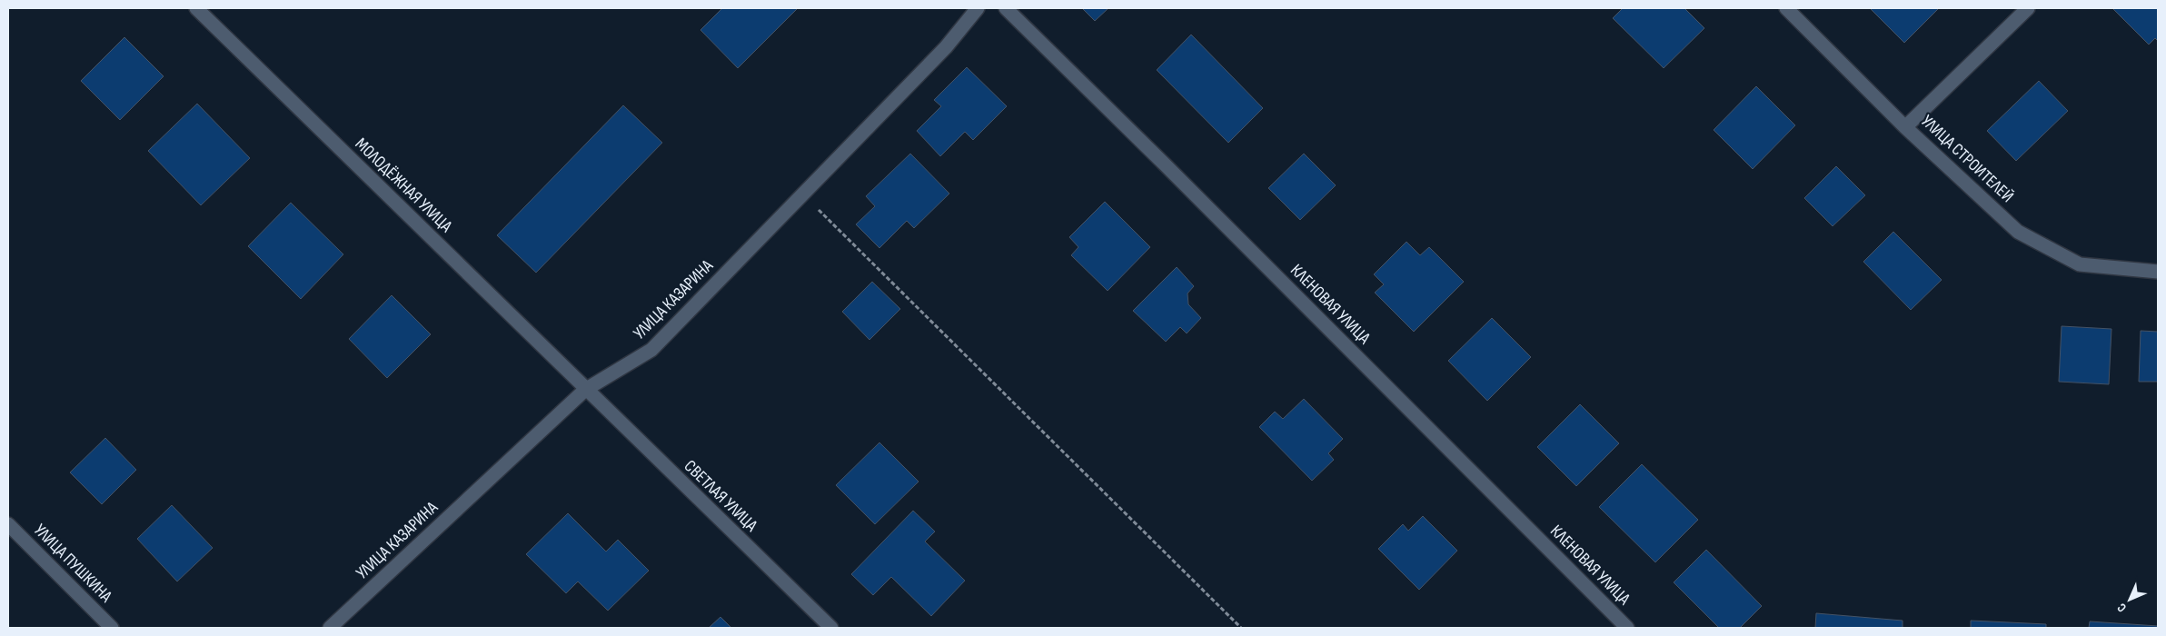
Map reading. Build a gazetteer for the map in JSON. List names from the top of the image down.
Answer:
{
  "streets": {
    "street": [
      "УЛИЦА СТРОИТЕЛЕЙ",
      "МОЛОДЁЖНАЯ УЛИЦА",
      "УЛИЦА КАЗАРИНА",
      "КЛЕНОВАЯ УЛИЦА",
      "СВЕТЛАЯ УЛИЦА",
      "УЛИЦА ПУШКИНА"
    ]
  },
  "crossings": [
    ["МОЛОДЁЖНАЯ УЛИЦА", "УЛИЦА КАЗАРИНА"],
    ["МОЛОДЁЖНАЯ УЛИЦА", "СВЕТЛАЯ УЛИЦА"],
    ["УЛИЦА КАЗАРИНА", "СВЕТЛАЯ УЛИЦА"]
  ],
  "north": "bottom left"
}
